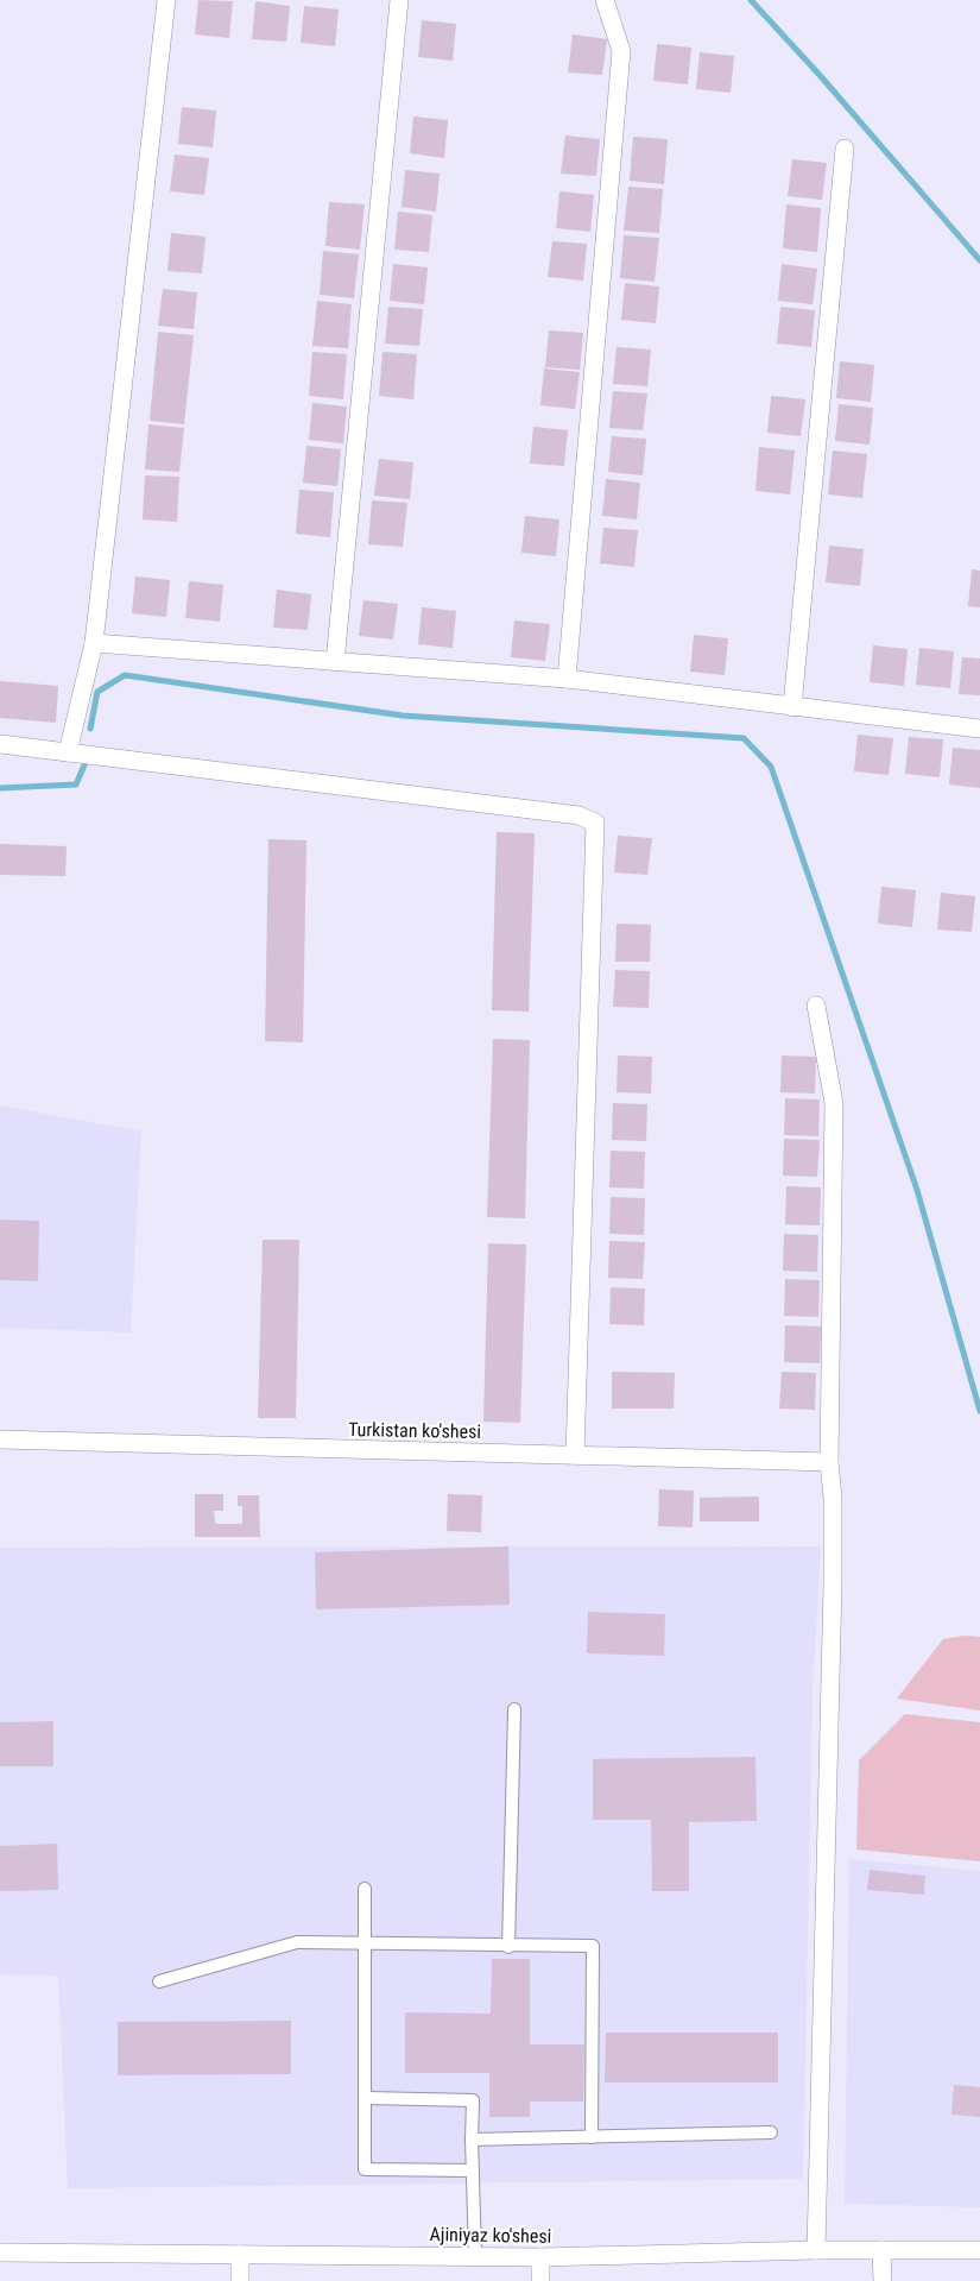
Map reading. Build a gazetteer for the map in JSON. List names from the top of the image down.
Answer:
{
  "streets": {
    "street": ["Turkistan ko'shesi", "Ajiniyaz ko'shesi"]
  }
}
